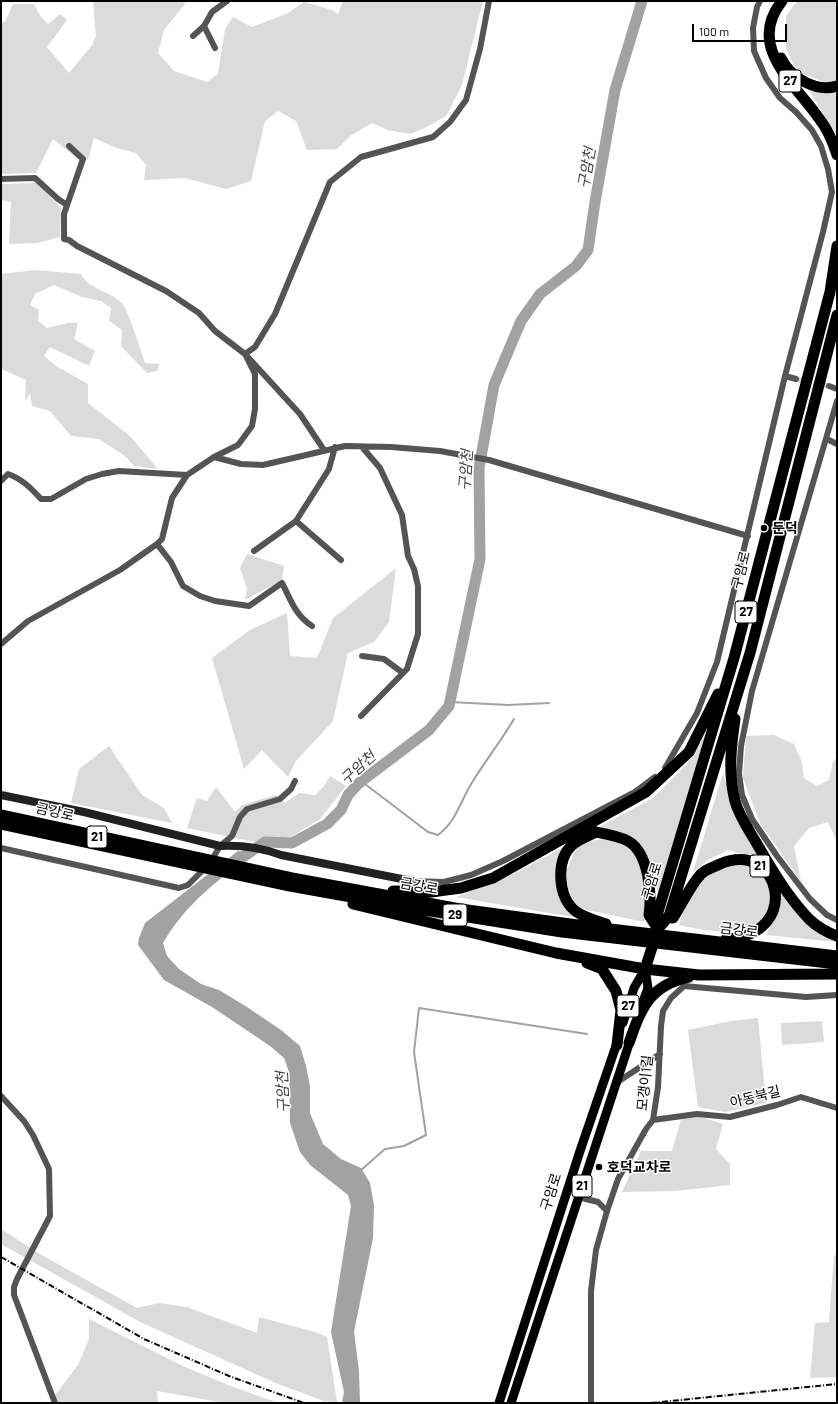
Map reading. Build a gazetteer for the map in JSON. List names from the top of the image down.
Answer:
{
  "streets": {
    "highway": [
      "27",
      "구암로",
      "금강로",
      "21"
    ],
    "street": ["모갱이1길", "아동북길"]
  },
  "crossings": [
    ["27", "구암로"],
    ["구암로", "21"],
    ["금강로", "21"],
    ["모갱이1길", "아동북길"]
  ],
  "water": ["구암천"],
  "places": ["둔덕", "호덕교차로"],
  "scale_bar": "100 m"
}
